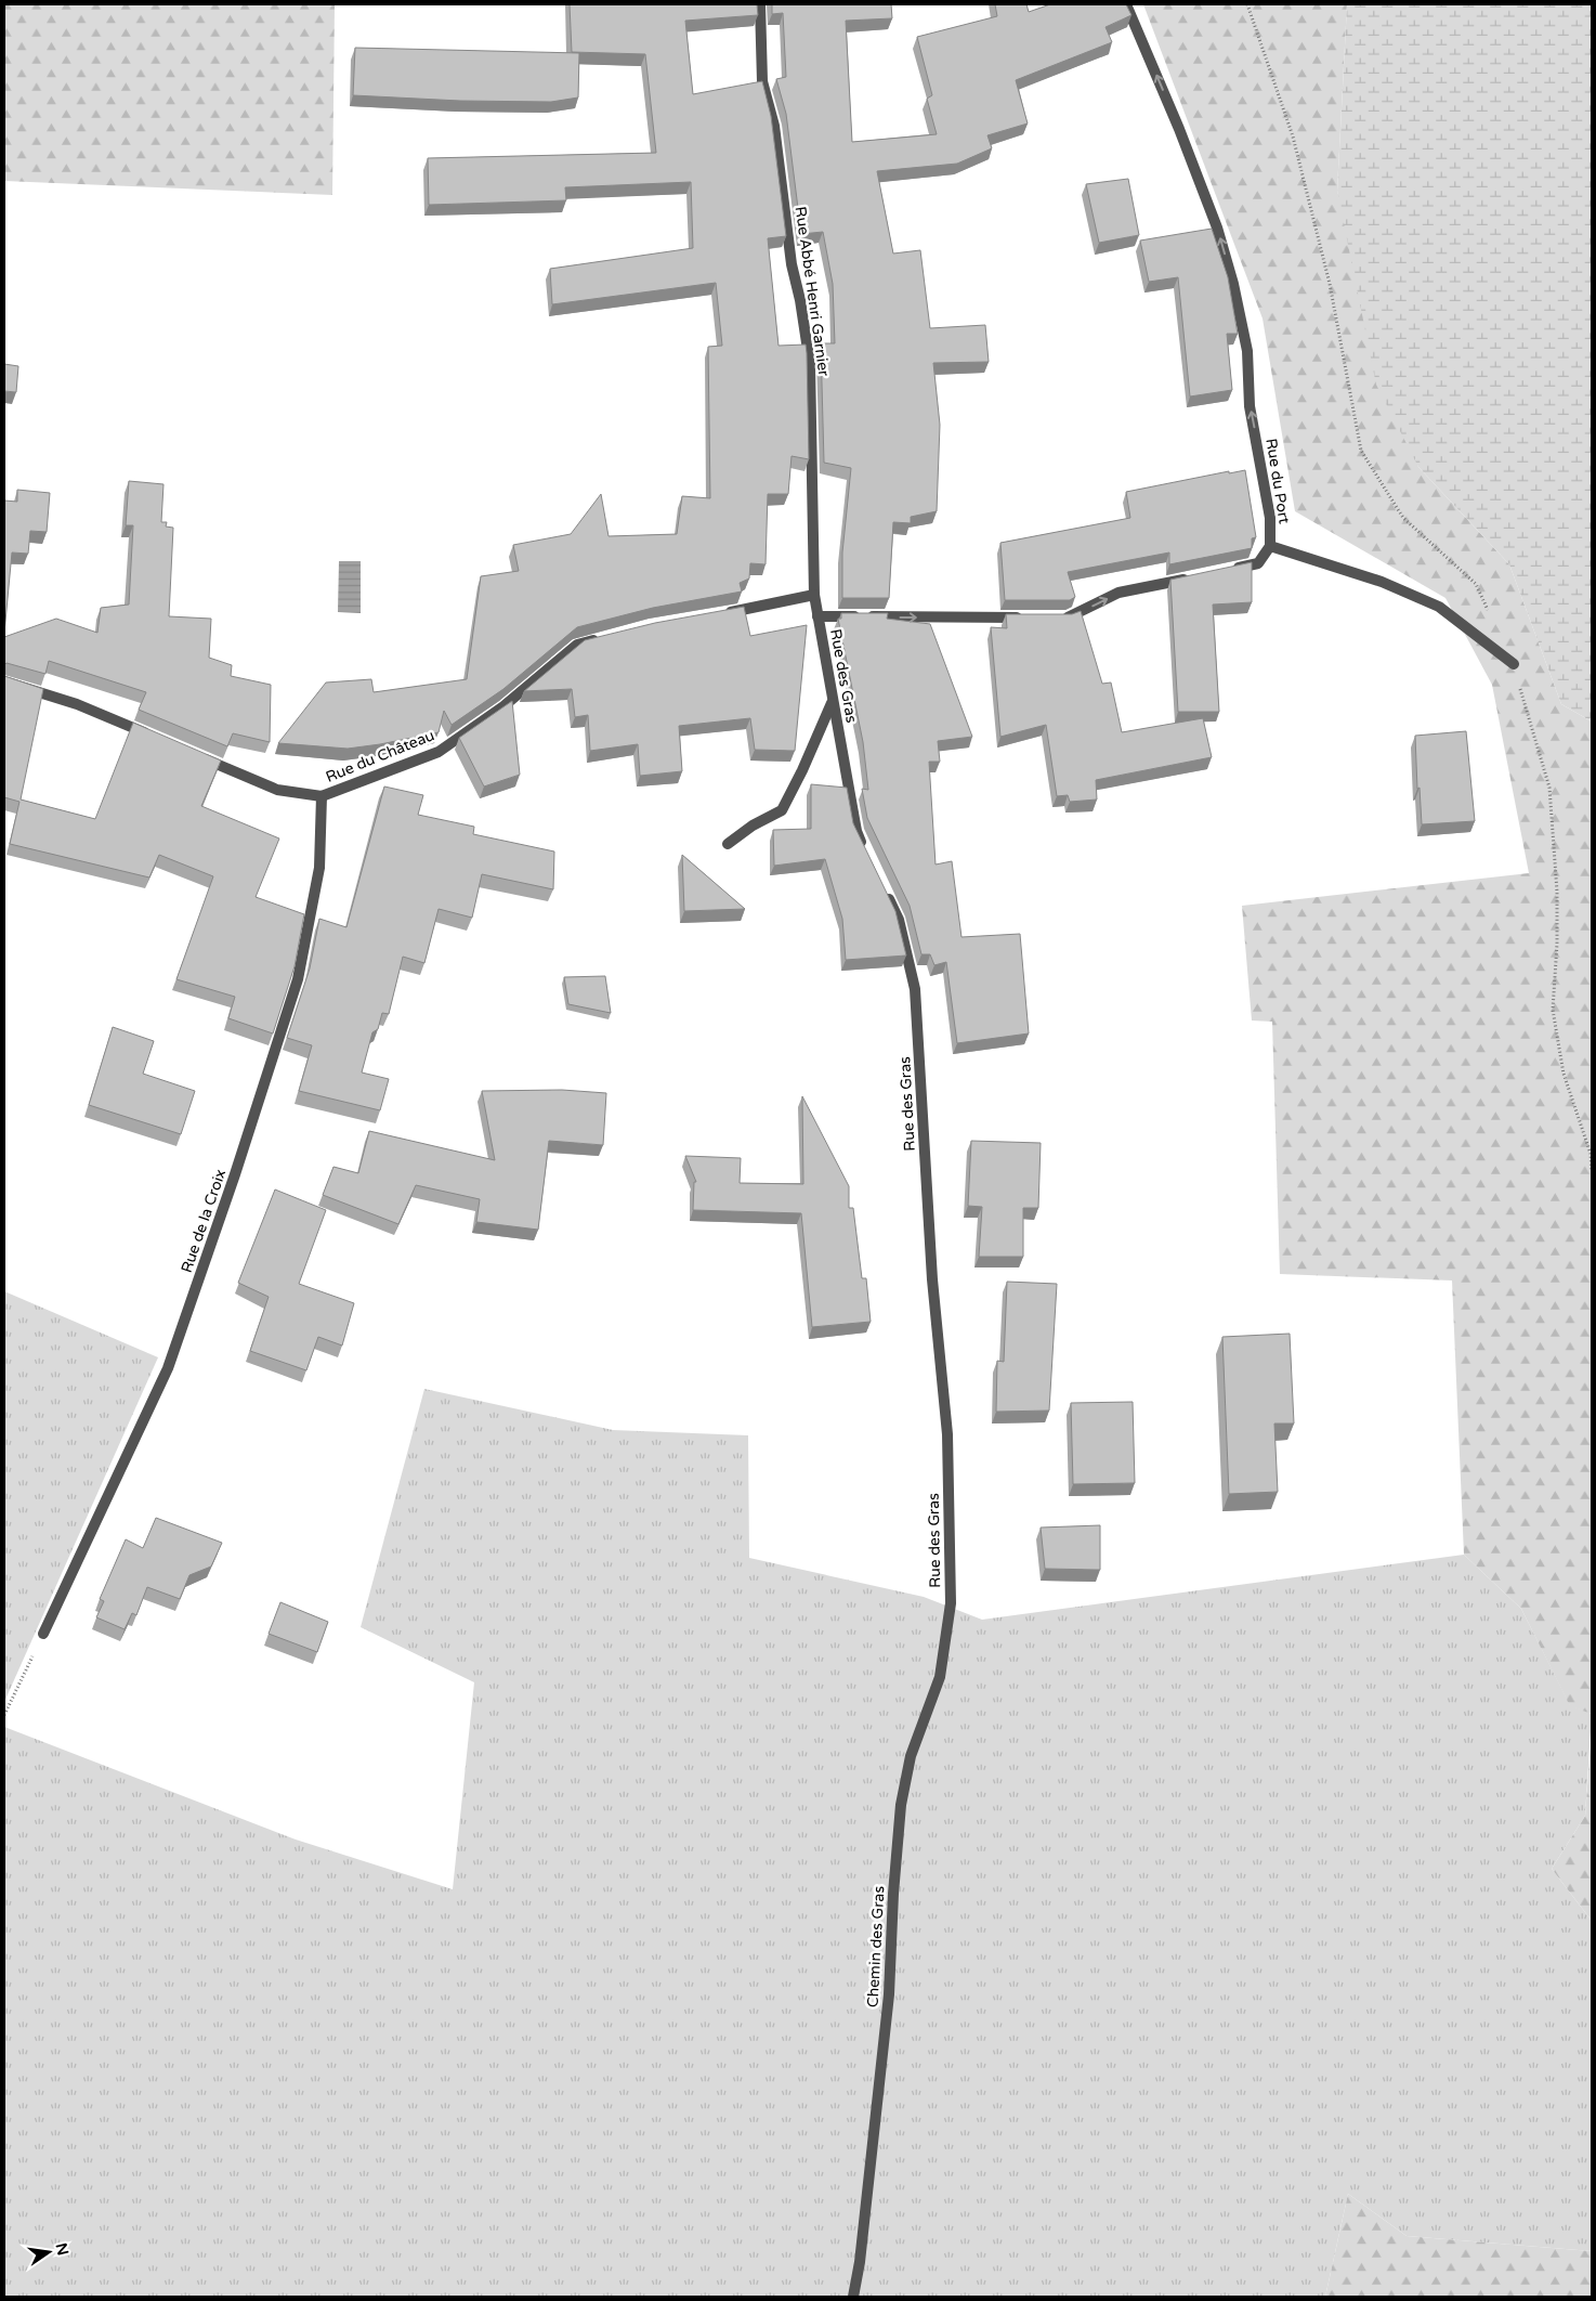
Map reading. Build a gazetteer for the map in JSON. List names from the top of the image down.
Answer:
{
  "streets": {
    "street": [
      "Rue Abbé Henri Garnier",
      "Rue du Port",
      "Rue des Gras",
      "Rue du Château",
      "Rue de la Croix",
      "Chemin des Gras"
    ]
  },
  "crossings": [
    ["Rue Abbé Henri Garnier", "Rue des Gras"],
    ["Rue des Gras", "Chemin des Gras"],
    ["Rue du Château", "Rue de la Croix"]
  ],
  "one_way": ["Rue du Port"],
  "north": "right"
}
